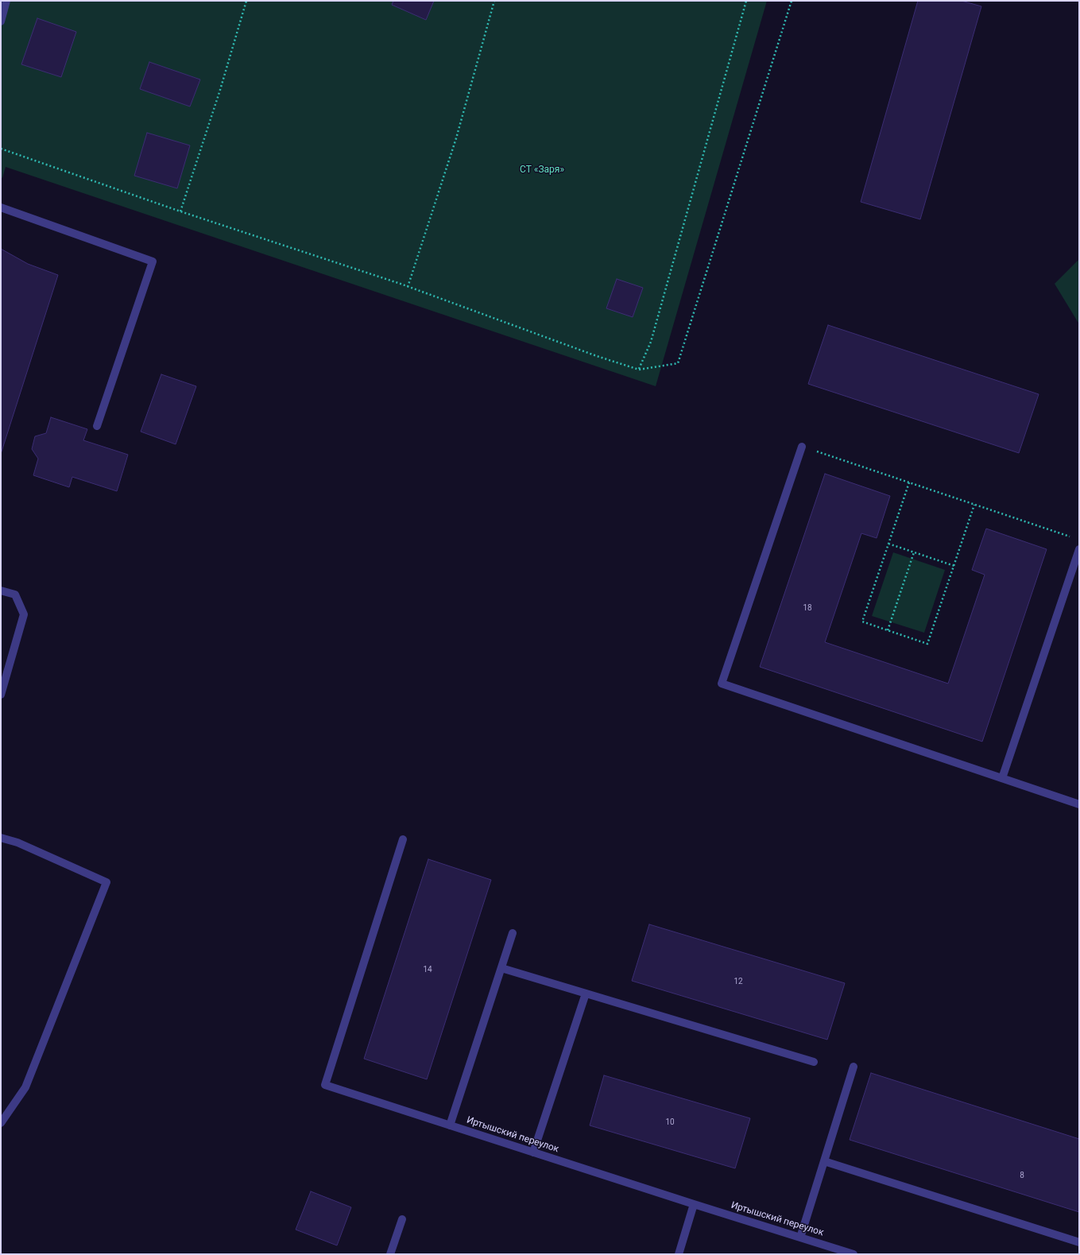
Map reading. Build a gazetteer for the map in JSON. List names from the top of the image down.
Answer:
{
  "streets": {
    "street": ["Иртышский переулок"]
  },
  "parks": ["СТ «Заря»"],
  "house_numbers": [
    "18",
    "14",
    "12",
    "10",
    "8"
  ]
}
